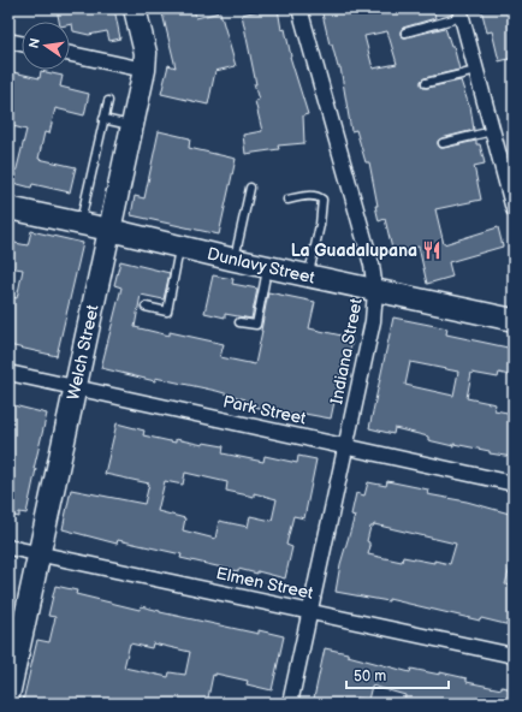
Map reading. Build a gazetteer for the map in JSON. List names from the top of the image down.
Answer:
{
  "streets": {
    "street": [
      "Dunlavy Street",
      "Indiana Street",
      "Welch Street",
      "Park Street",
      "Elmen Street"
    ]
  },
  "crossings": [
    ["Dunlavy Street", "Indiana Street"],
    ["Dunlavy Street", "Welch Street"],
    ["Indiana Street", "Park Street"],
    ["Indiana Street", "Elmen Street"],
    ["Welch Street", "Park Street"],
    ["Welch Street", "Elmen Street"]
  ],
  "places": {
    "restaurant": ["La Guadalupana"]
  },
  "scale_bar": "50 m",
  "north": "left"
}
